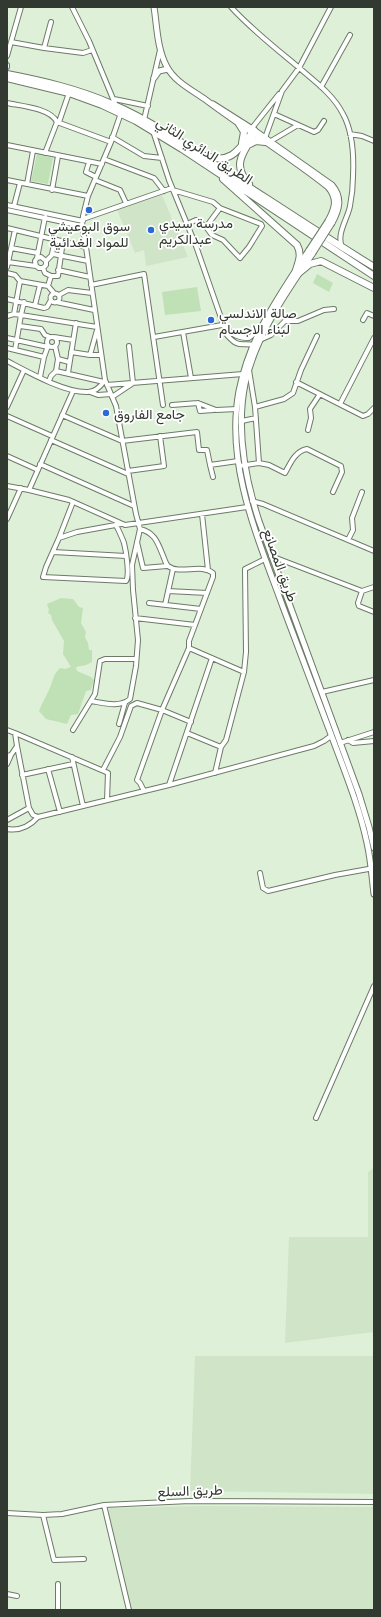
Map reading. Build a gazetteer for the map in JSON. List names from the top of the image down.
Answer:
{
  "streets": {
    "highway": ["الطريق الدائري الثاني"],
    "main road": ["طريق المصانع"],
    "street": ["طريق السلع"]
  },
  "places": [
    "سوق البوعيشي للمواد الغدائية",
    "مدرسة سيدي عبدالكريم",
    "صالة الاندلسي لبناء الاجسام",
    "جامع الفاروق"
  ]
}
